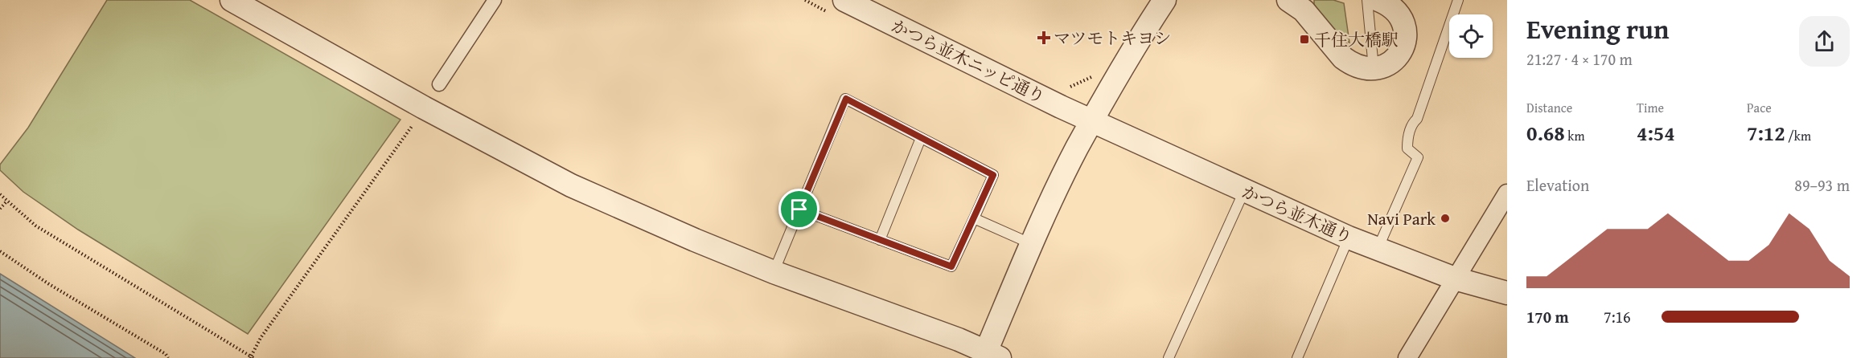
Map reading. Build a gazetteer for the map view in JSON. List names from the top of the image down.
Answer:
{
  "streets": {
    "street": ["かつら並木ニッピ通り", "かつら並木通り"]
  },
  "crossings": [
    ["かつら並木ニッピ通り", "かつら並木通り"]
  ],
  "places": {
    "health": ["マツモトキヨシ"],
    "transit": ["千住大橋駅"],
    "other": ["Navi Park"]
  },
  "page": {
    "heading": ["Evening run", "21:27 · 4 × 170 m"],
    "stats": [
      ["Distance", "0.68 km"],
      ["Time", "4:54"],
      ["Pace", "7:12 /km"]
    ],
    "chart": ["Elevation", "89–93 m"],
    "list": [
      {
        "name": "170 m",
        "note": "7:16"
      }
    ]
  }
}
